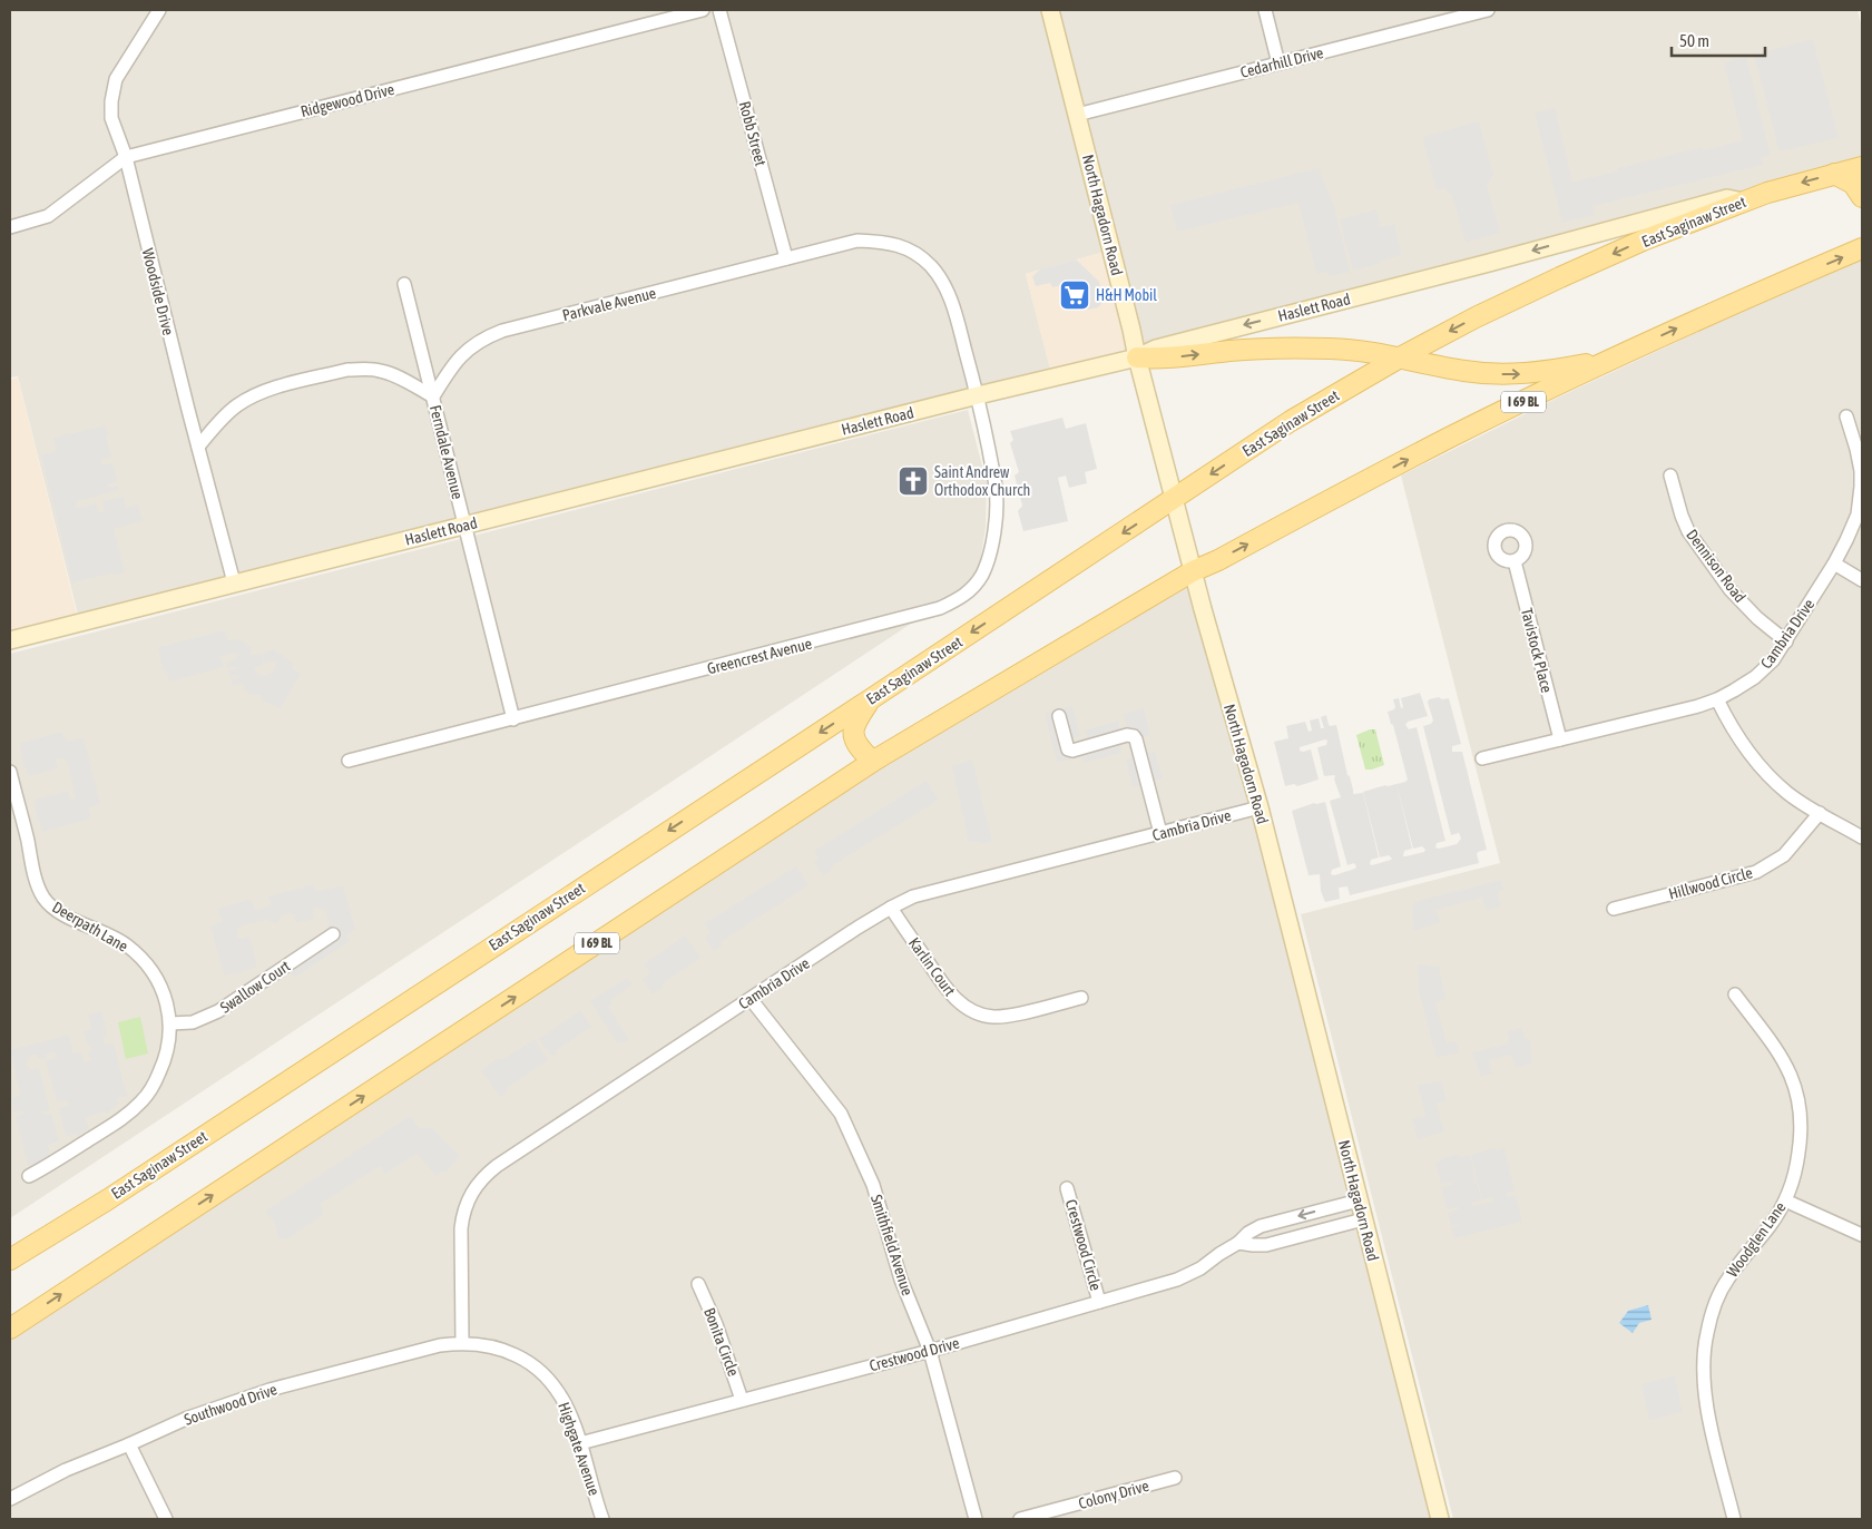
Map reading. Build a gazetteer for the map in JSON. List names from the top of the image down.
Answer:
{
  "streets": {
    "main road": [
      "North Hagadorn Road",
      "East Saginaw Street",
      "Haslett Road",
      "I 69 BL"
    ],
    "street": [
      "Cedarhill Drive",
      "Ridgewood Drive",
      "Robb Street",
      "Woodside Drive",
      "Parkvale Avenue",
      "Ferndale Avenue",
      "Dennison Road",
      "Cambria Drive",
      "Tavistock Place",
      "Greencrest Avenue",
      "Hillwood Circle",
      "Deerpath Lane",
      "Karlin Court",
      "Swallow Court",
      "Woodglen Lane",
      "Smithfield Avenue",
      "Crestwood Circle",
      "Bonita Circle",
      "Crestwood Drive",
      "Southwood Drive",
      "Highgate Avenue",
      "Colony Drive"
    ]
  },
  "crossings": [
    ["Cedarhill Drive", "North Hagadorn Road"],
    ["Ridgewood Drive", "Woodside Drive"],
    ["Robb Street", "Parkvale Avenue"],
    ["North Hagadorn Road", "East Saginaw Street"],
    ["North Hagadorn Road", "Haslett Road"],
    ["North Hagadorn Road", "I 69 BL"],
    ["North Hagadorn Road", "Cambria Drive"],
    ["North Hagadorn Road", "Crestwood Drive"],
    ["East Saginaw Street", "Haslett Road"],
    ["Woodside Drive", "Haslett Road"],
    ["Parkvale Avenue", "Haslett Road"],
    ["Parkvale Avenue", "Ferndale Avenue"],
    ["Parkvale Avenue", "Greencrest Avenue"],
    ["Haslett Road", "Ferndale Avenue"],
    ["Haslett Road", "Greencrest Avenue"],
    ["Ferndale Avenue", "Greencrest Avenue"],
    ["Dennison Road", "Cambria Drive"],
    ["Cambria Drive", "Tavistock Place"],
    ["Cambria Drive", "Karlin Court"],
    ["Cambria Drive", "Smithfield Avenue"],
    ["Cambria Drive", "Southwood Drive"],
    ["Cambria Drive", "Highgate Avenue"],
    ["Deerpath Lane", "Swallow Court"],
    ["Smithfield Avenue", "Crestwood Drive"],
    ["Crestwood Circle", "Crestwood Drive"],
    ["Bonita Circle", "Crestwood Drive"],
    ["Crestwood Drive", "Highgate Avenue"],
    ["Southwood Drive", "Highgate Avenue"]
  ],
  "places": {
    "supermarket": ["H&H Mobil"],
    "church": ["Saint Andrew Orthodox Church"]
  },
  "scale_bar": "50 m"
}
